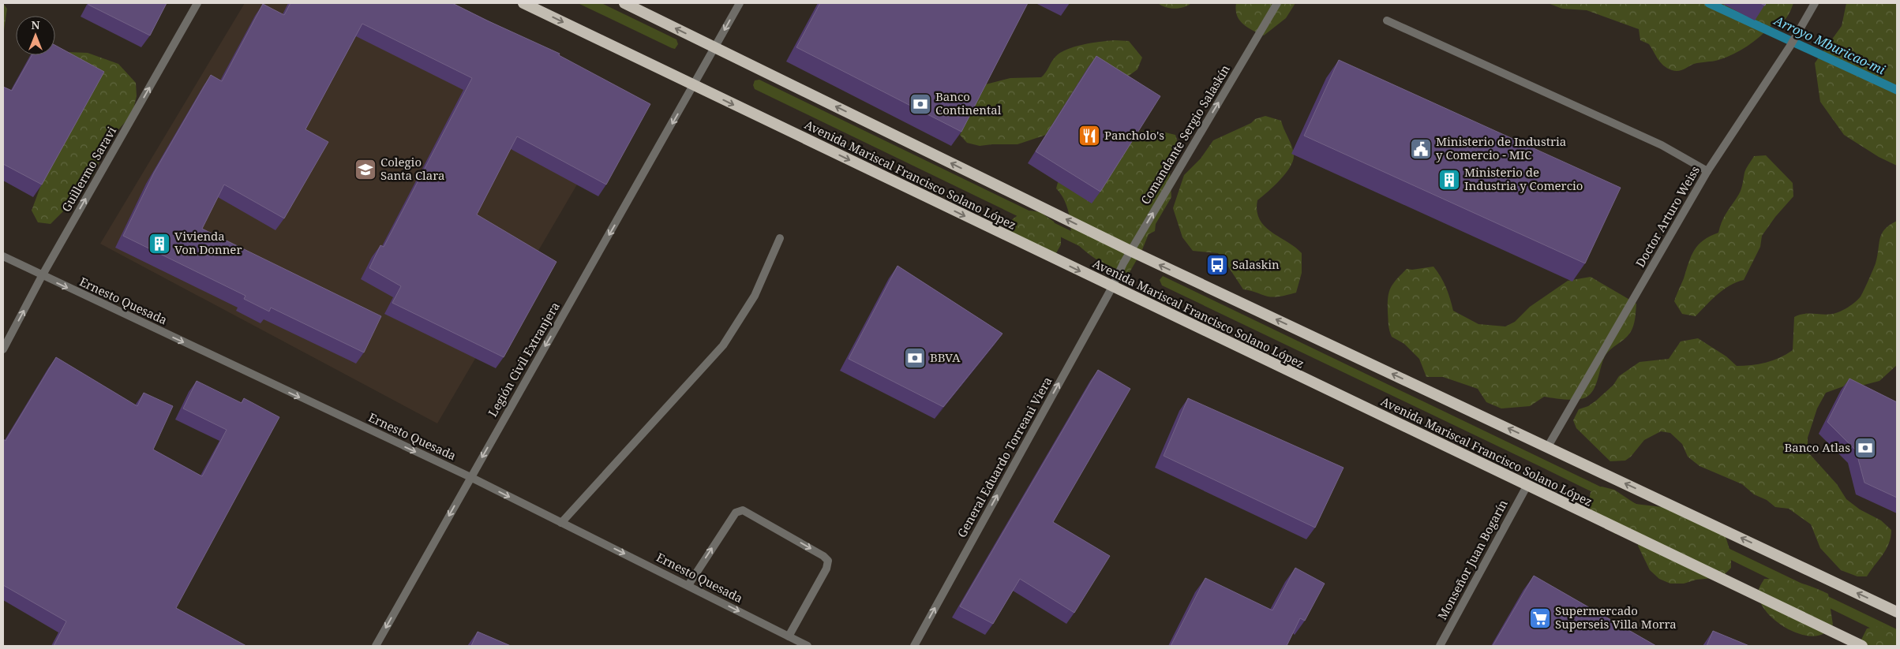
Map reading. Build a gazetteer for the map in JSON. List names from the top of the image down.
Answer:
{
  "streets": {
    "highway": ["Avenida Mariscal Francisco Solano López"],
    "street": [
      "Comandante Sergio Salaskín",
      "Guillermo Saravi",
      "Doctor Arturo Weiss",
      "Ernesto Quesada",
      "Legión Civil Extranjera",
      "General Eduardo Torreani Viera",
      "Monseñor Juan Bogarín"
    ]
  },
  "crossings": [
    ["Comandante Sergio Salaskín", "Avenida Mariscal Francisco Solano López"],
    ["Comandante Sergio Salaskín", "General Eduardo Torreani Viera"],
    ["Guillermo Saravi", "Ernesto Quesada"],
    ["Avenida Mariscal Francisco Solano López", "Legión Civil Extranjera"],
    ["Avenida Mariscal Francisco Solano López", "General Eduardo Torreani Viera"],
    ["Avenida Mariscal Francisco Solano López", "Monseñor Juan Bogarín"],
    ["Ernesto Quesada", "Legión Civil Extranjera"]
  ],
  "one_way": [
    "Comandante Sergio Salaskín",
    "Guillermo Saravi",
    "Ernesto Quesada",
    "Legión Civil Extranjera",
    "General Eduardo Torreani Viera"
  ],
  "water": ["Arroyo Mburicao-mi"],
  "places": {
    "bank": ["Banco Continental", "BBVA", "Banco Atlas"],
    "restaurant": ["Pancholo's"],
    "public building": ["Ministerio de Industria y Comercio - MIC"],
    "school or university": ["Colegio Santa Clara"],
    "building": ["Ministerio de Industria y Comercio", "Vivienda Von Donner"],
    "bus stop": ["Salaskin"],
    "supermarket": ["Supermercado Superseis Villa Morra"]
  },
  "north": "top"
}
